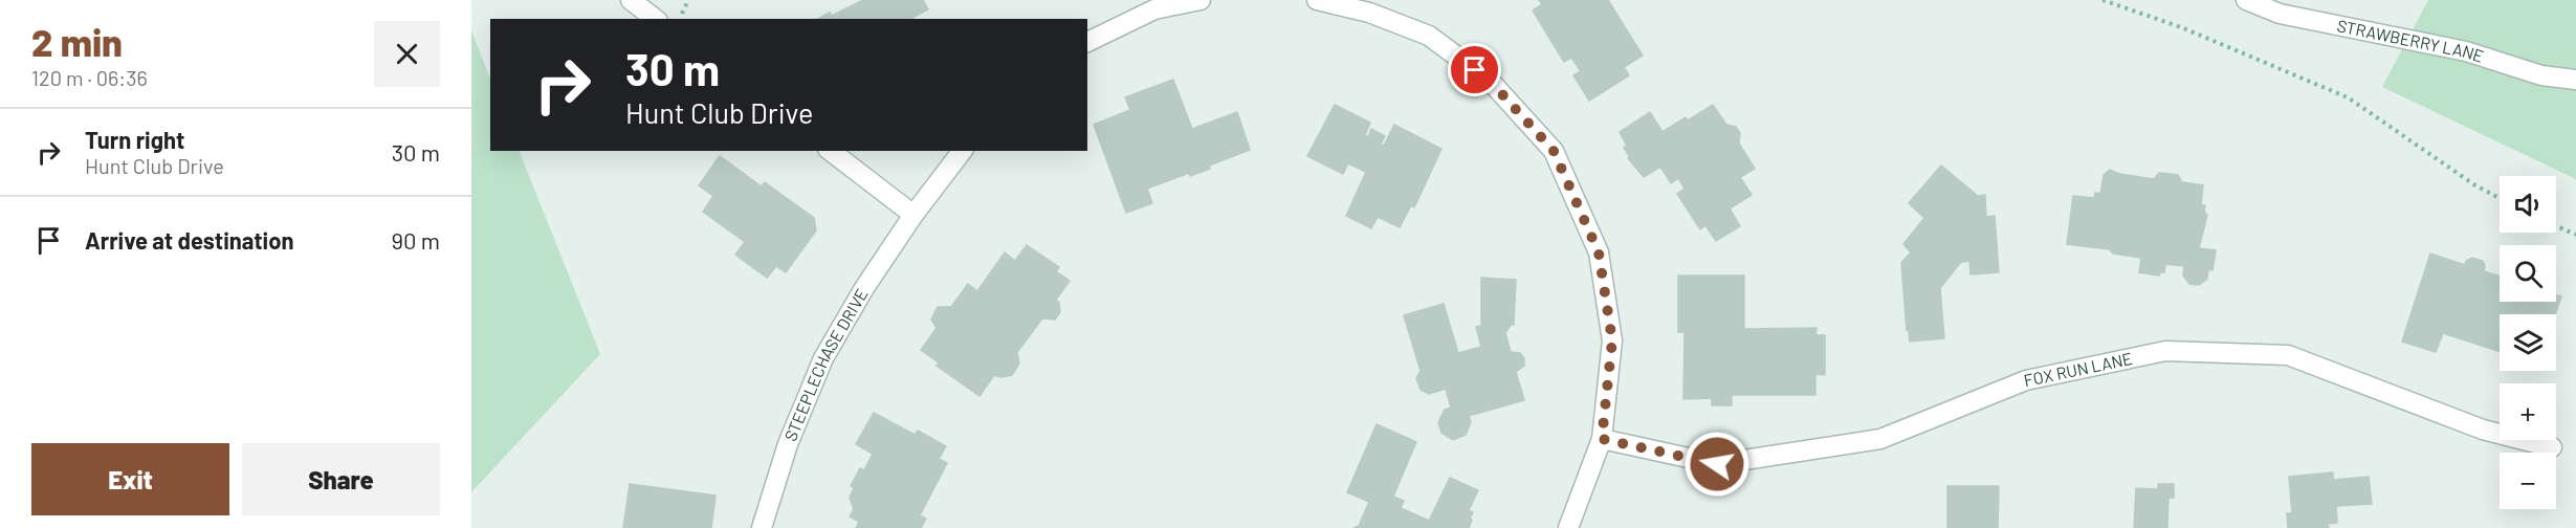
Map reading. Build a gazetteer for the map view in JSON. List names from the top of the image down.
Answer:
{
  "streets": {
    "street": ["STRAWBERRY LANE", "STEEPLECHASE DRIVE", "FOX RUN LANE"]
  },
  "page": {
    "heading": ["2 min", "120 m · 06:36"],
    "turn": ["30 m", "Hunt Club Drive"],
    "list": [
      {
        "name": "Turn right",
        "note": "Hunt Club Drive",
        "value": "30 m"
      },
      {
        "name": "Arrive at destination",
        "value": "90 m"
      }
    ],
    "map_buttons": ["+", "−"],
    "buttons": ["Exit", "Share"]
  }
}
